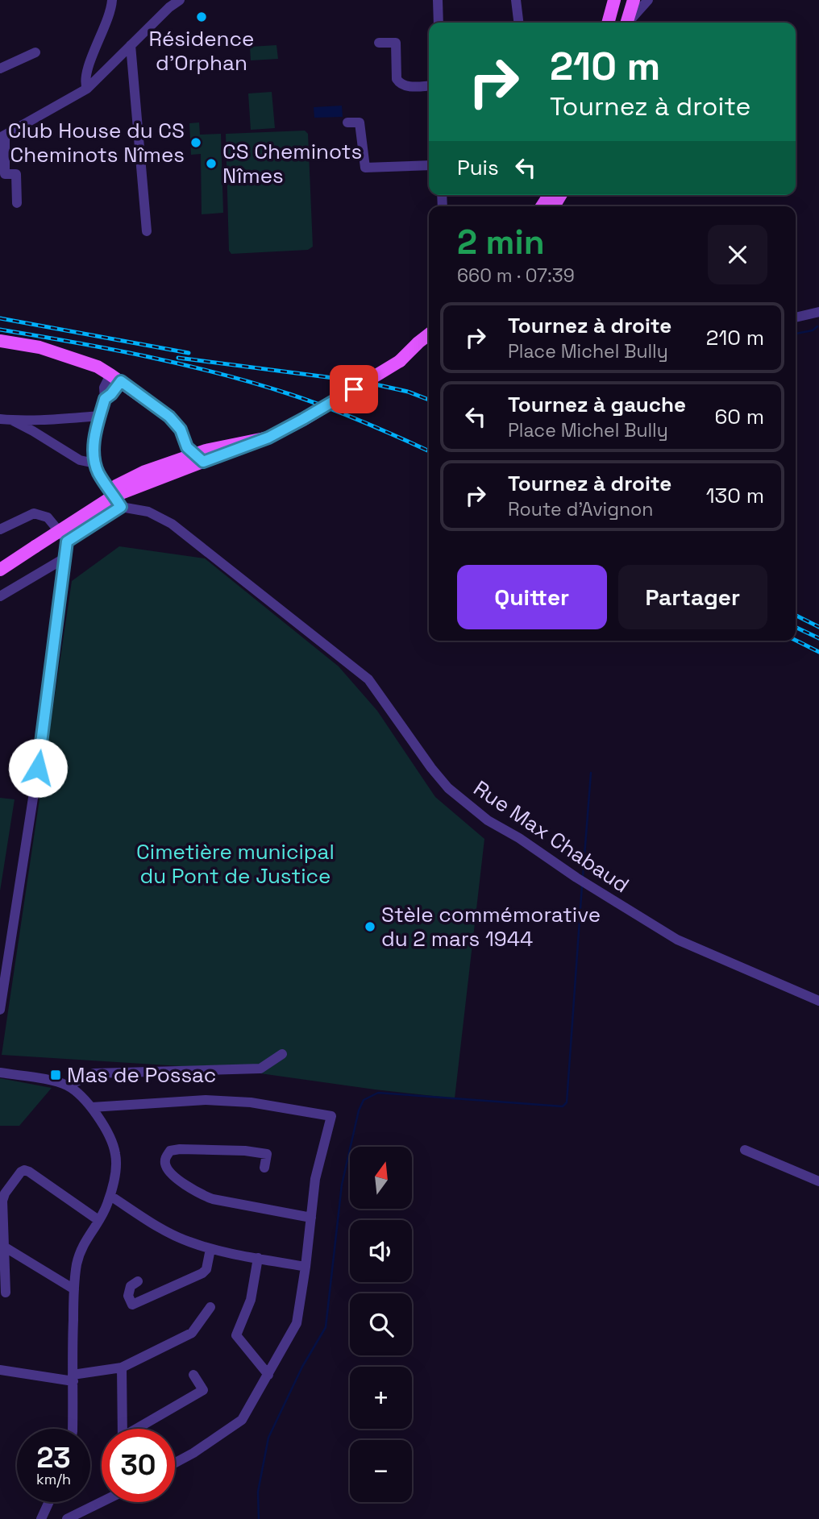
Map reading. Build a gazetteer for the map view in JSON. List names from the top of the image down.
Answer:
{
  "streets": {
    "street": ["Rue Max Chabaud"]
  },
  "parks": ["Cimetière municipal du Pont de Justice"],
  "places": {
    "other": [
      "Résidence d'Orphan",
      "Club House du CS Cheminots Nîmes",
      "CS Cheminots Nîmes",
      "Stèle commémorative du 2 mars 1944"
    ],
    "transit": ["Mas de Possac"]
  },
  "north": "top",
  "page": {
    "turn": ["210 m", "Tournez à droite"],
    "then": "Puis",
    "heading": ["2 min", "660 m · 07:39"],
    "list": [
      {
        "name": "Tournez à droite",
        "note": "Place Michel Bully",
        "value": "210 m"
      },
      {
        "name": "Tournez à gauche",
        "note": "Place Michel Bully",
        "value": "60 m"
      },
      {
        "name": "Tournez à droite",
        "note": "Route d'Avignon",
        "value": "130 m"
      }
    ],
    "buttons": ["Quitter", "Partager"],
    "map_buttons": ["+", "−"],
    "speed": "23 km/h",
    "limit": "30"
  }
}
